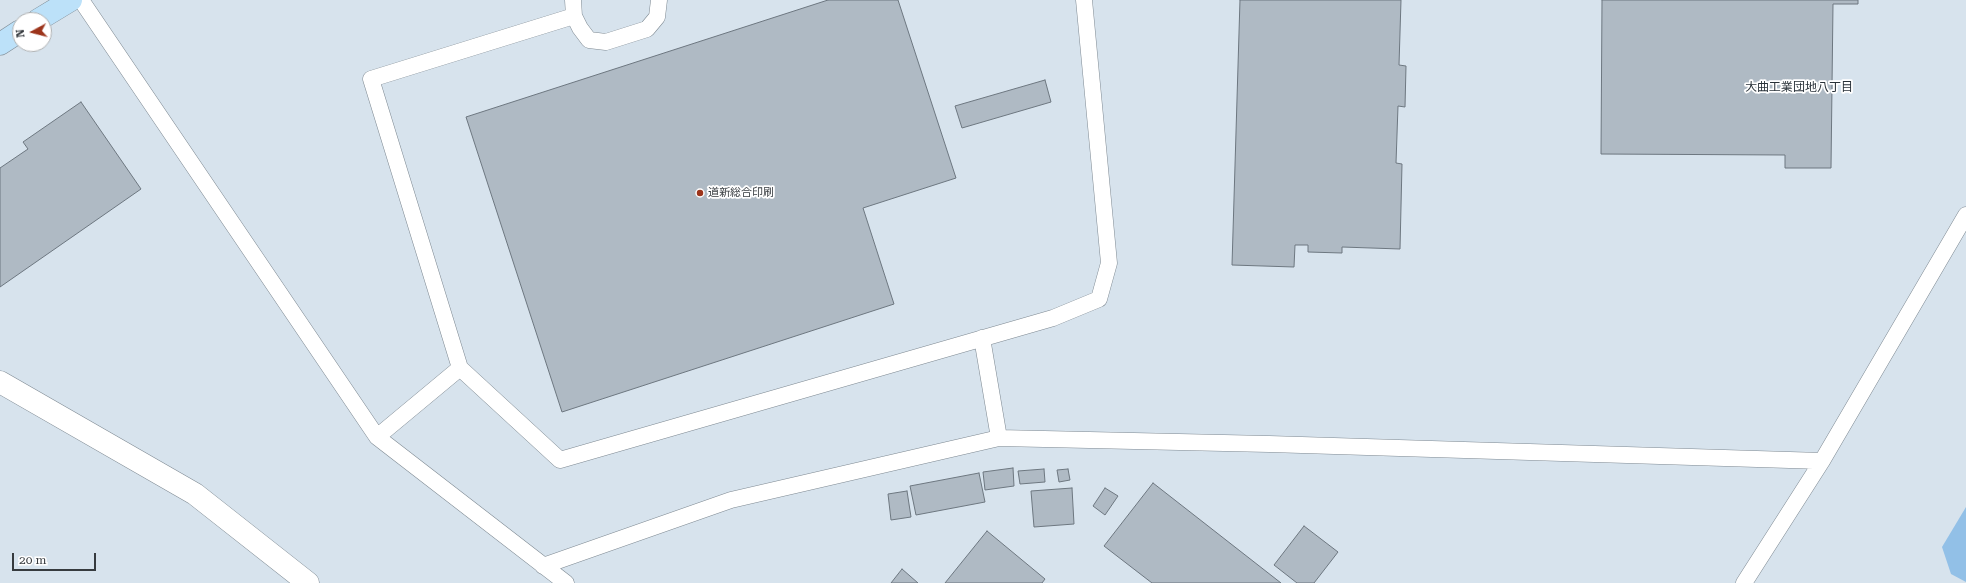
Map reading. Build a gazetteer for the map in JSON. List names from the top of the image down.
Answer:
{
  "districts": ["大曲工業団地八丁目"],
  "places": ["道新総合印刷"],
  "scale_bar": "20 m",
  "north": "left"
}
